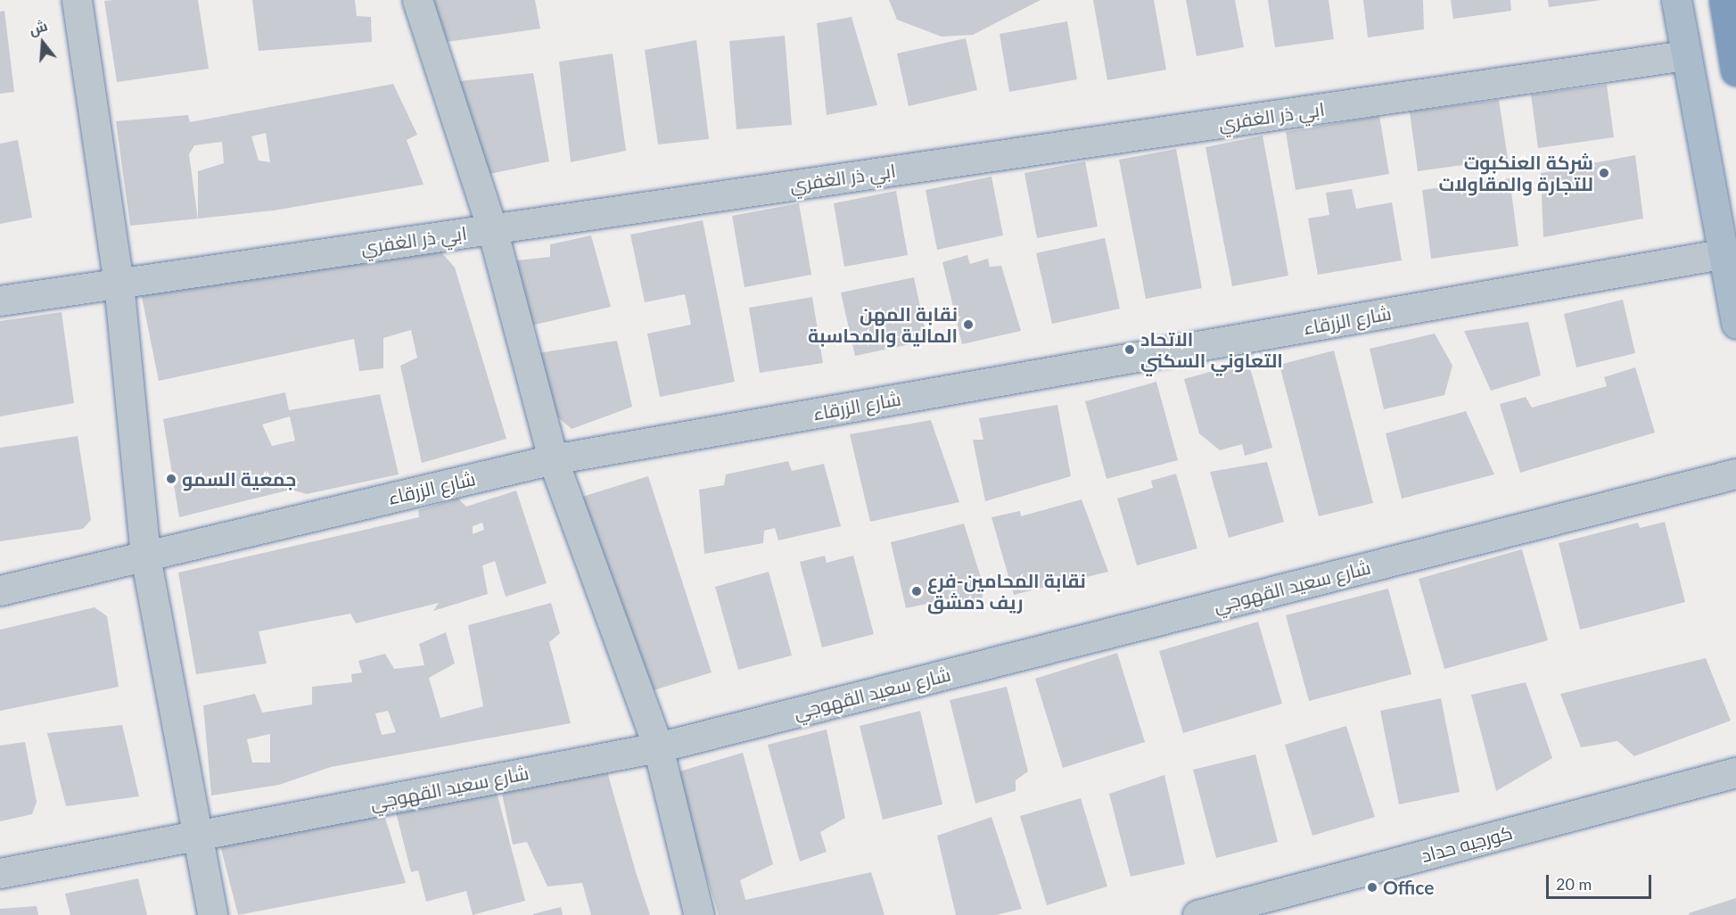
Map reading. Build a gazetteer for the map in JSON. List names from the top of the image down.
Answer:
{
  "streets": {
    "street": [
      "ابي ذر الغفري",
      "شارع الزرقاء",
      "شارع سعيد القهوجي",
      "كورجيه حداد"
    ]
  },
  "places": [
    "شركة العنكبوت للتجارة والمقاولات",
    "نقابة المهن المالية والمحاسبة",
    "الاتحاد التعاوني السكني",
    "جمعية السمو",
    "نقابة المحامين-فرع ريف دمشق",
    "Office"
  ],
  "scale_bar": "20 m",
  "north": "top"
}
